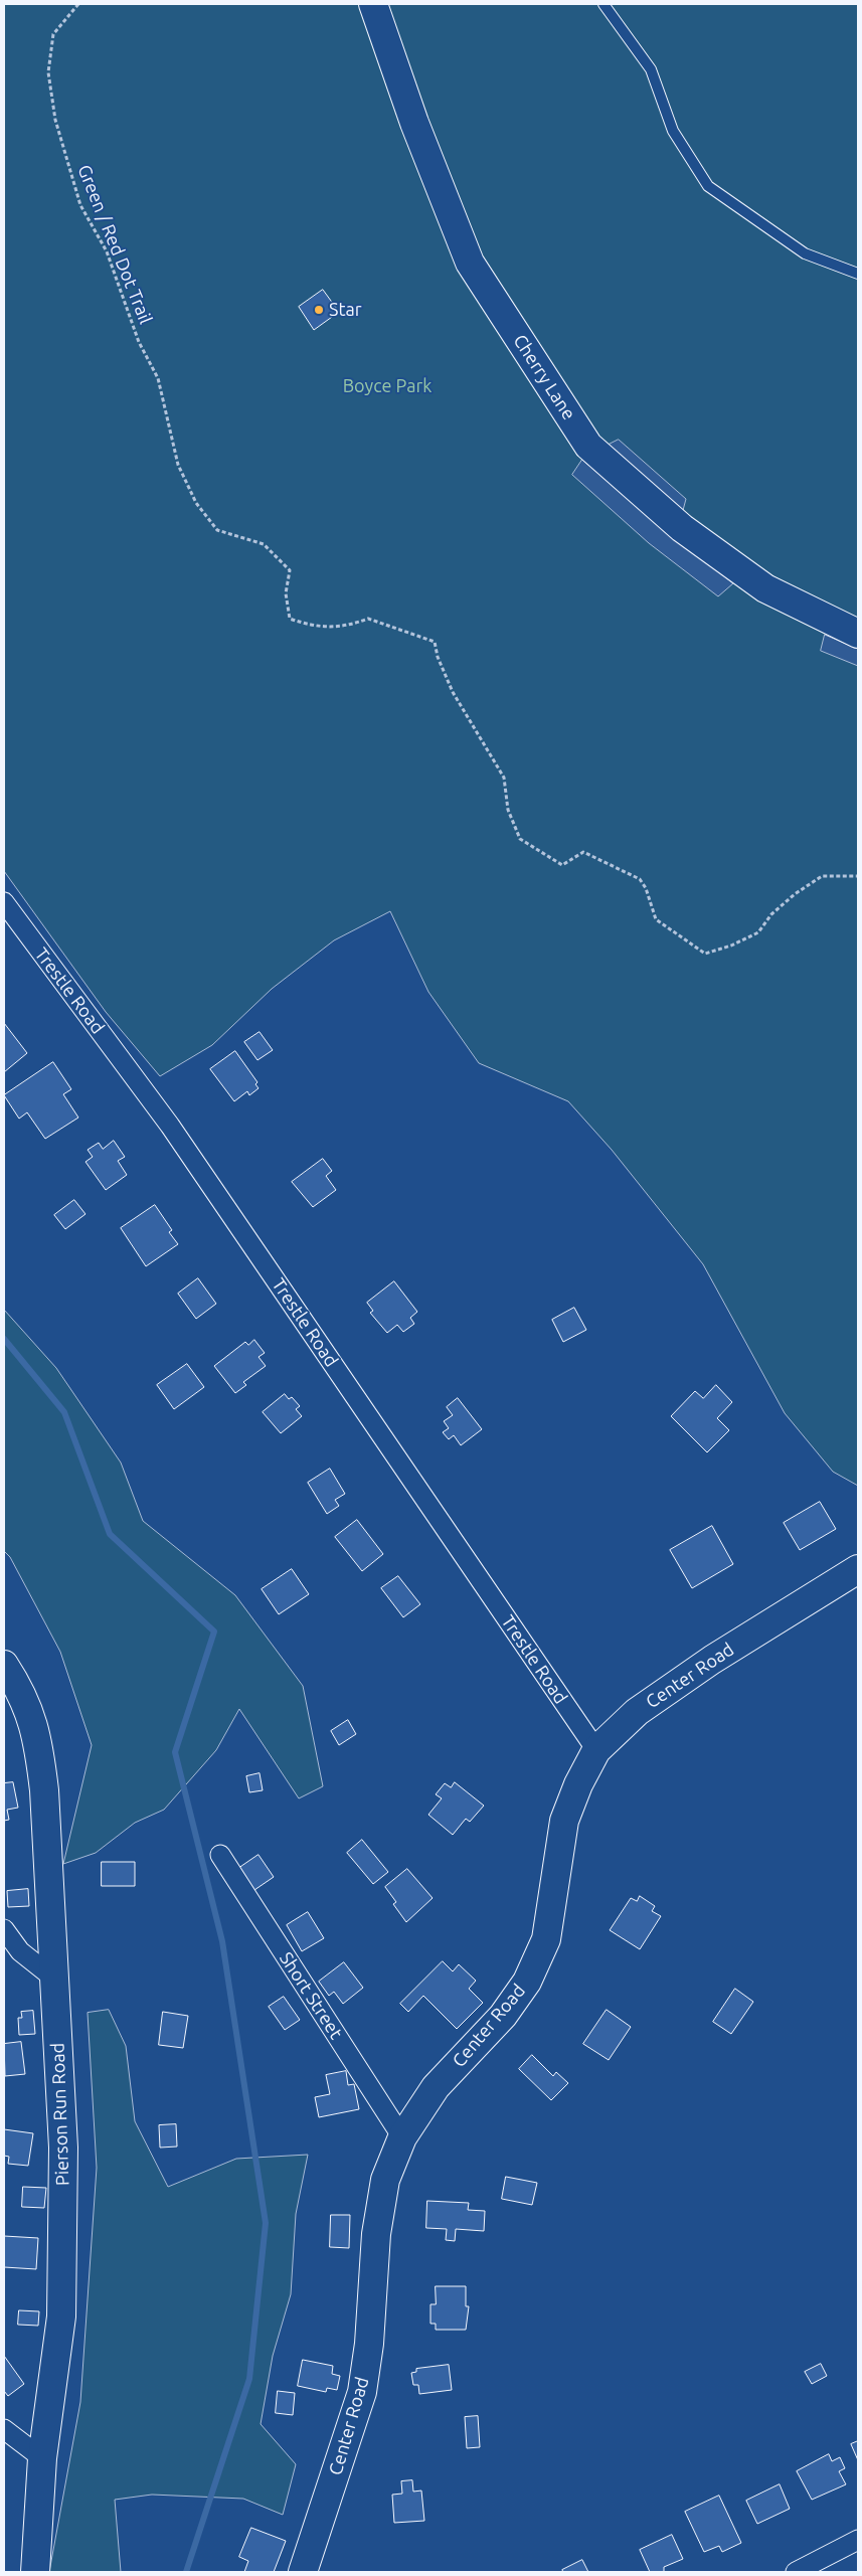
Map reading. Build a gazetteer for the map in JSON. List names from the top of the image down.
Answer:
{
  "streets": {
    "street": [
      "Cherry Lane",
      "Trestle Road",
      "Center Road",
      "Short Street",
      "Pierson Run Road"
    ],
    "path": ["Green / Red Dot Trail"]
  },
  "crossings": [
    ["Trestle Road", "Center Road"],
    ["Center Road", "Short Street"]
  ],
  "parks": ["Boyce Park"],
  "places": ["Star"]
}
